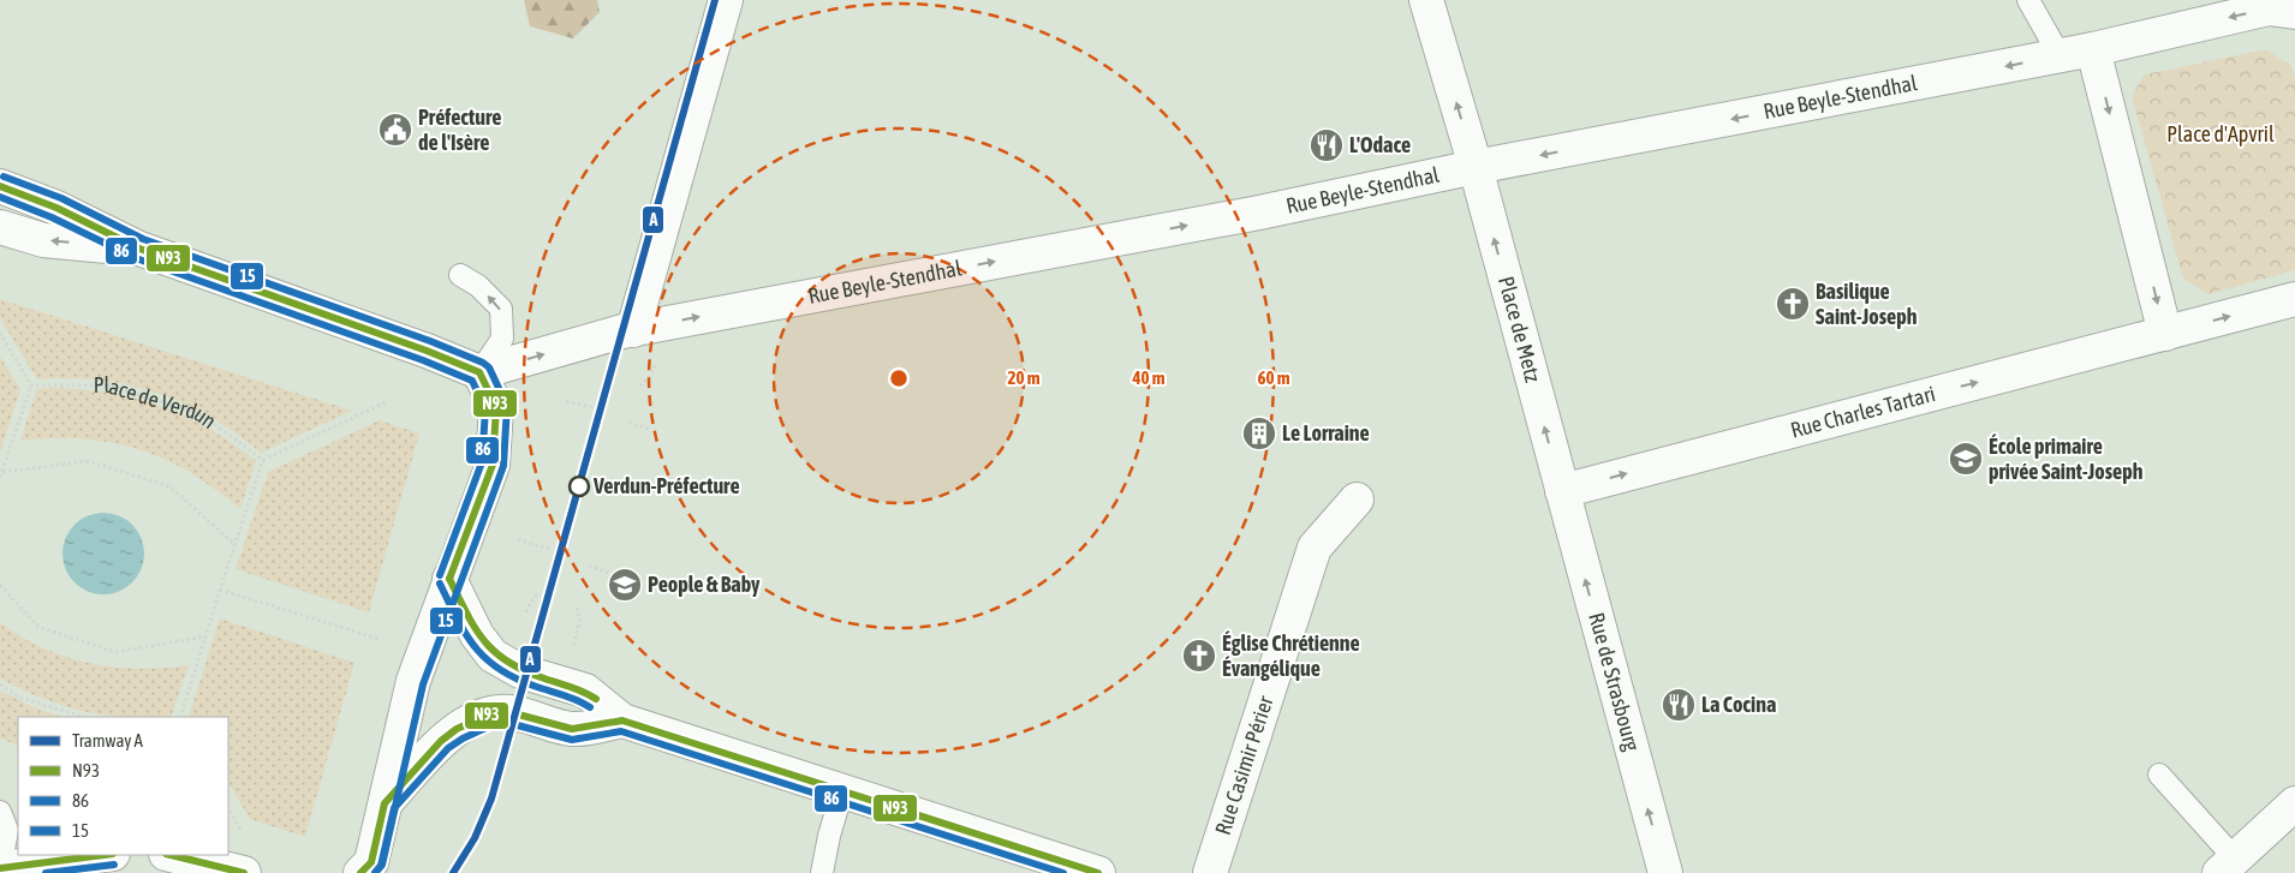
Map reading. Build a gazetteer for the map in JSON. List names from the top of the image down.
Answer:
{
  "streets": {
    "street": [
      "Rue Beyle-Stendhal",
      "Place de Metz",
      "Rue Charles Tartari",
      "Rue de Strasbourg",
      "Rue Casimir Périer"
    ],
    "path": ["Place de Verdun"]
  },
  "crossings": [
    ["Rue Beyle-Stendhal", "Place de Metz"],
    ["Place de Metz", "Rue Charles Tartari"],
    ["Place de Metz", "Rue de Strasbourg"],
    ["Rue Charles Tartari", "Rue de Strasbourg"]
  ],
  "one_way": ["Place de Metz", "Rue Charles Tartari", "Rue de Strasbourg"],
  "parks": ["Place d'Apvril"],
  "places": {
    "public building": ["Préfecture de l'Isère"],
    "restaurant": ["L'Odace", "La Cocina"],
    "church": ["Basilique Saint-Joseph", "Église Chrétienne Évangélique"],
    "building": ["Le Lorraine"],
    "school or university": ["École primaire privée Saint-Joseph", "People & Baby"],
    "other": ["Verdun-Préfecture"]
  },
  "lines": [
    "tram line A",
    "transit line 15",
    "transit line N93",
    "transit line 86"
  ],
  "legend": [
    "Tramway A",
    "N93",
    "86",
    "15"
  ],
  "rings": ["20 m", "40 m", "60 m"]
}
